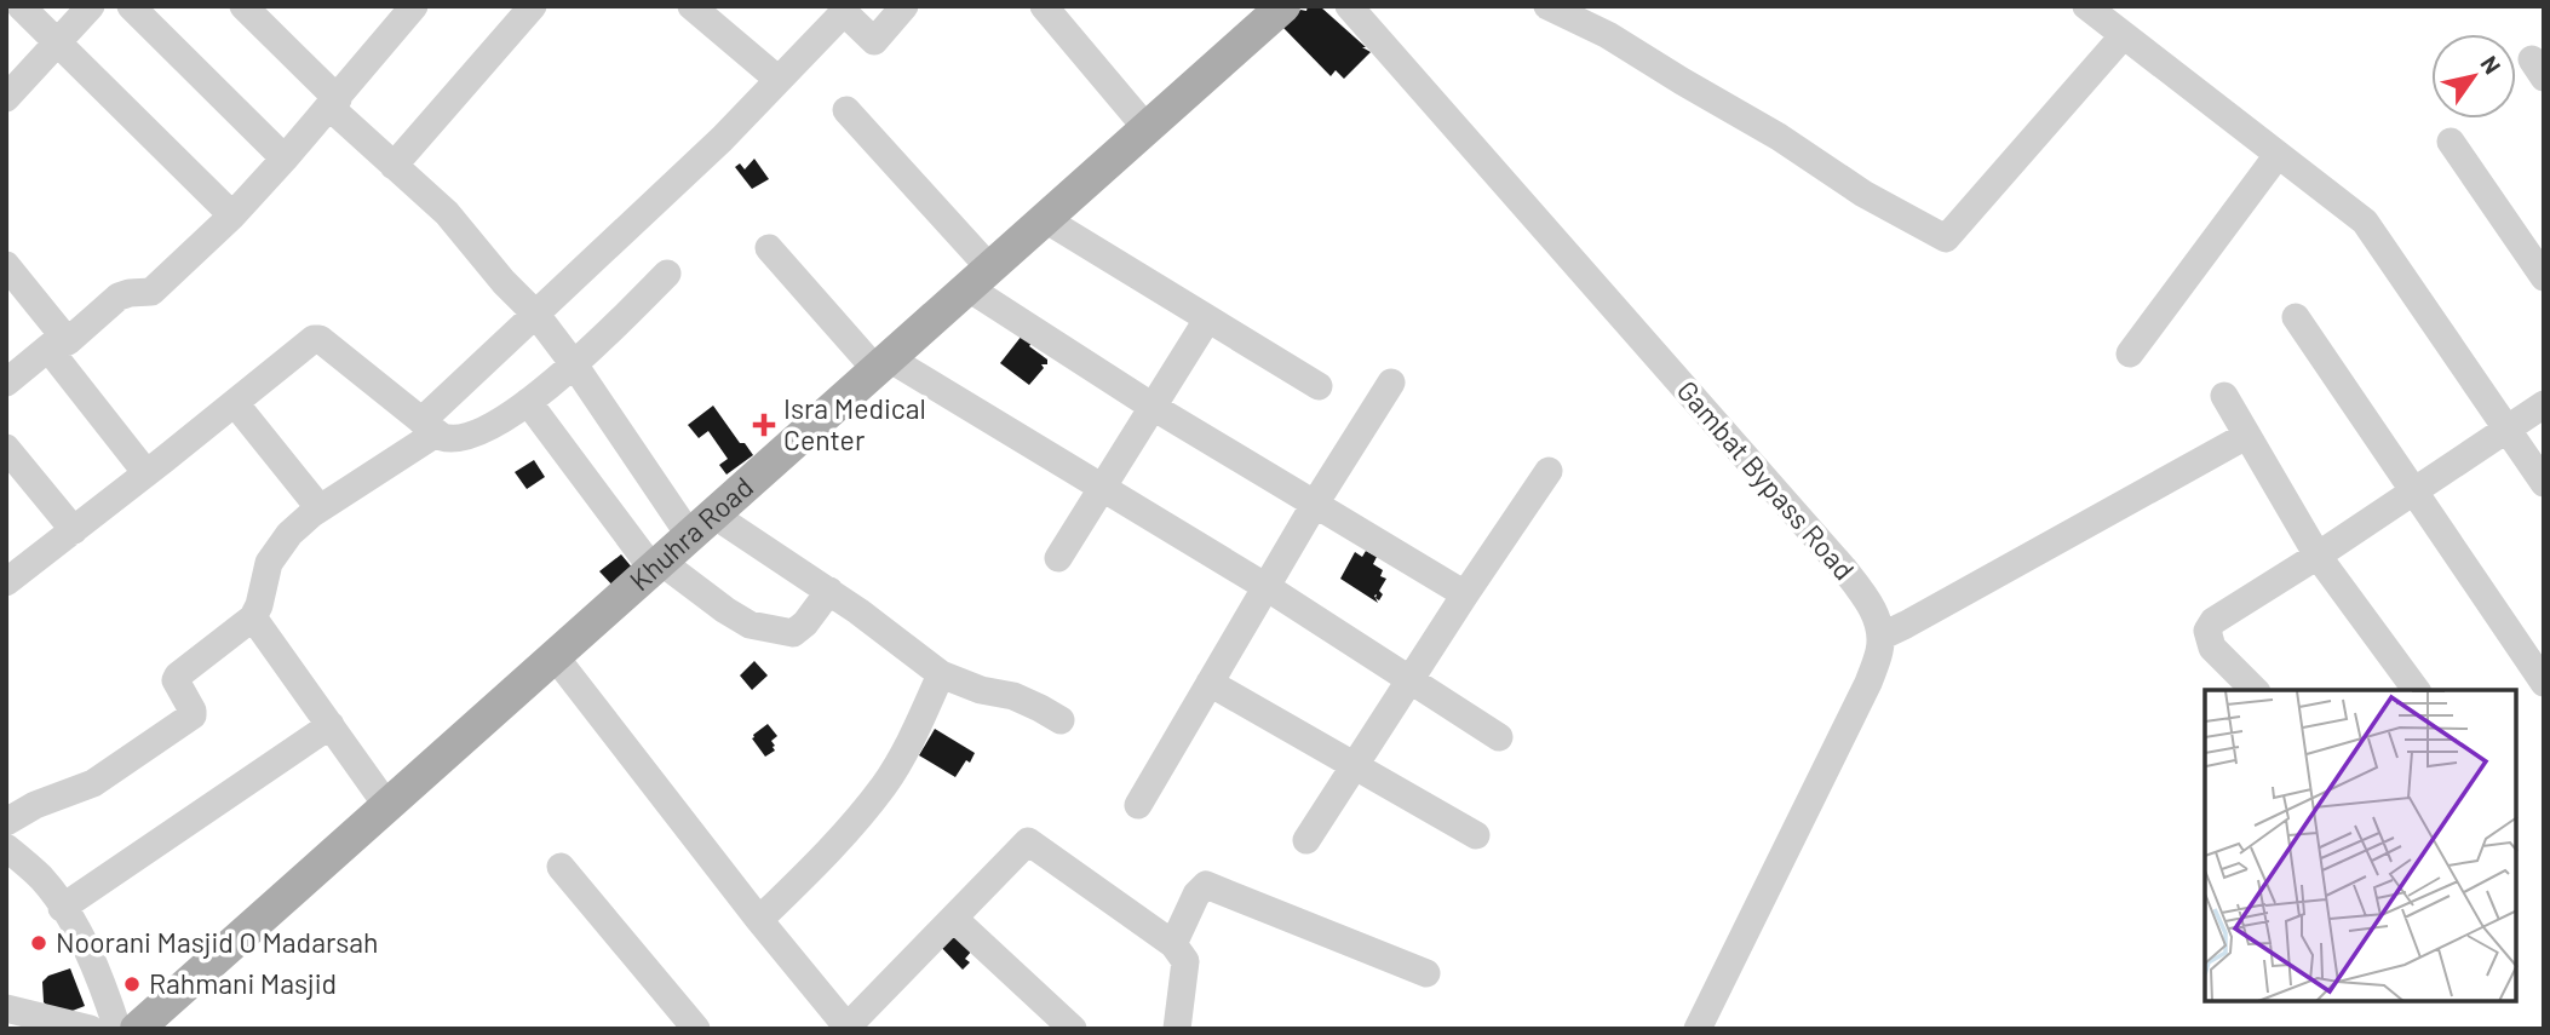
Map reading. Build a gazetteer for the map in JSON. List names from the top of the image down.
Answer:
{
  "streets": {
    "main road": ["Khuhra Road"],
    "street": ["Gambat Bypass Road"]
  },
  "places": {
    "health": ["Isra Medical Center"],
    "other": ["Noorani Masjid O Madarsah", "Rahmani Masjid"]
  },
  "north": "top right"
}
